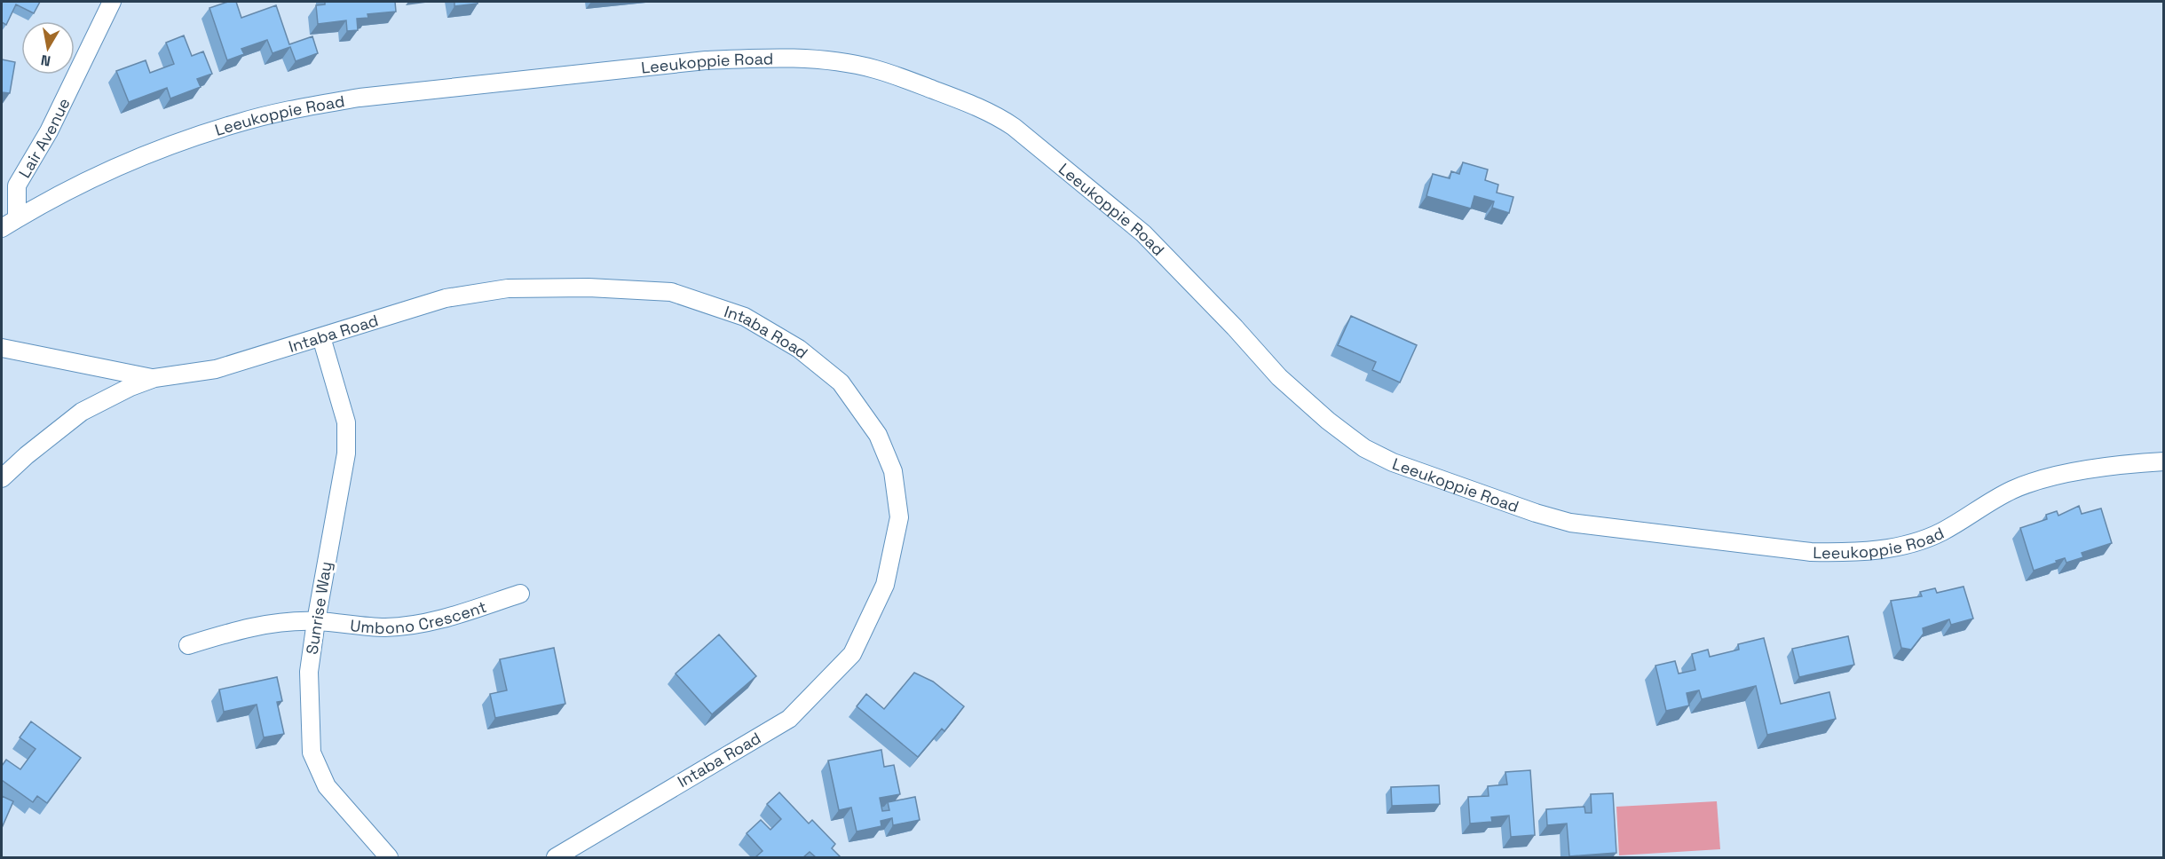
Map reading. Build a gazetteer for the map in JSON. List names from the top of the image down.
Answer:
{
  "streets": {
    "street": [
      "Leeukoppie Road",
      "Lair Avenue",
      "Intaba Road",
      "Sunrise Way",
      "Umbono Crescent"
    ]
  },
  "crossings": [
    ["Leeukoppie Road", "Lair Avenue"],
    ["Intaba Road", "Sunrise Way"],
    ["Sunrise Way", "Umbono Crescent"]
  ],
  "north": "bottom"
}
